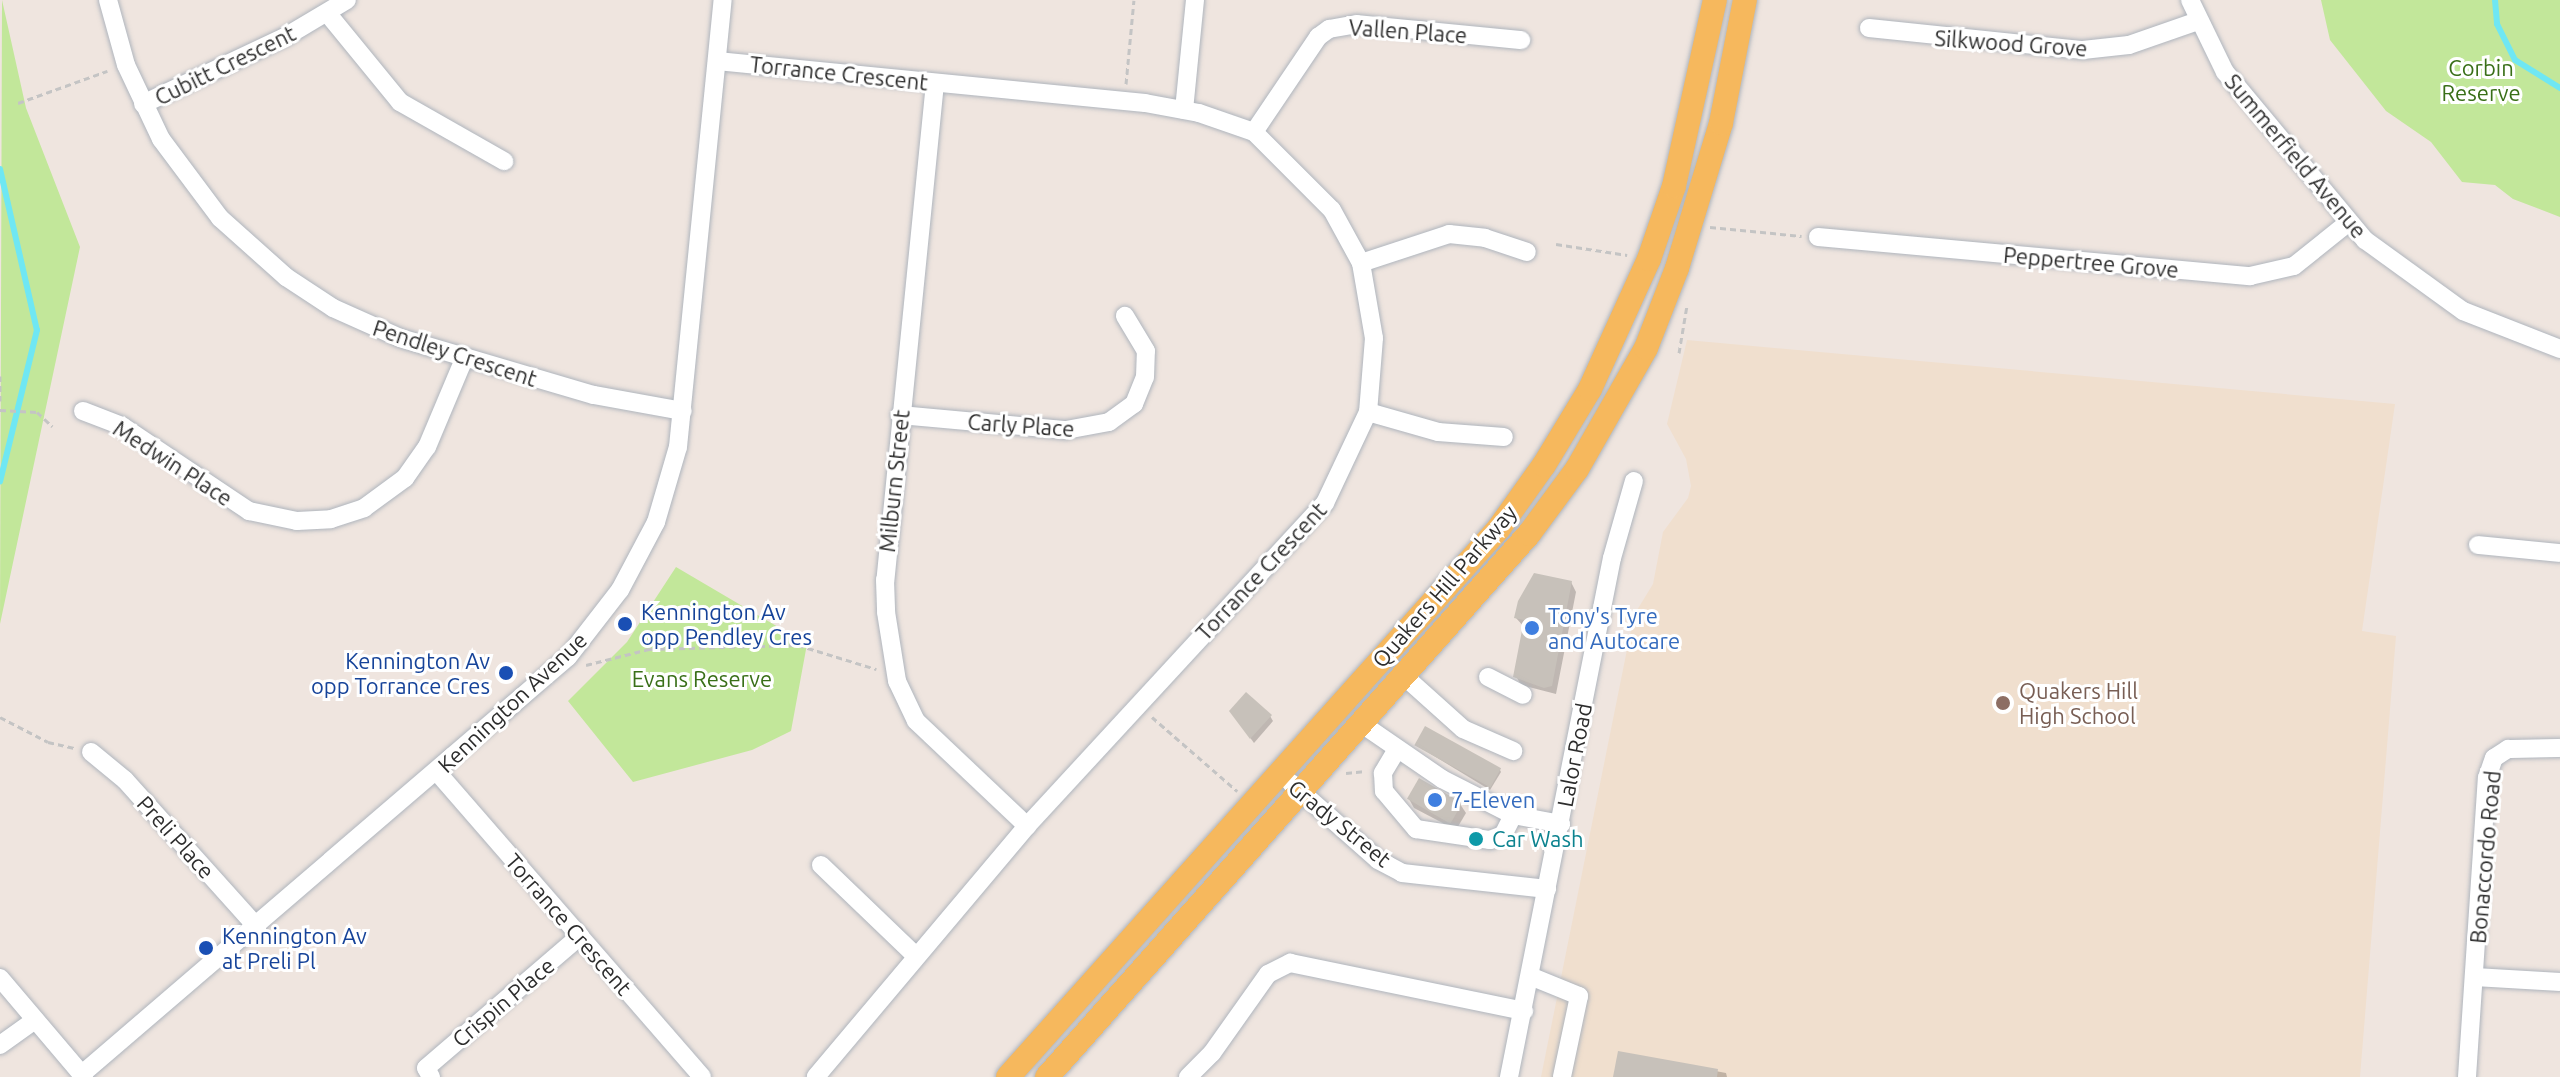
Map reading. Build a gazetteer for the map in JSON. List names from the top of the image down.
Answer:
{
  "streets": {
    "main road": ["Quakers Hill Parkway"],
    "street": [
      "Vallen Place",
      "Silkwood Grove",
      "Cubitt Crescent",
      "Torrance Crescent",
      "Summerfield Avenue",
      "Peppertree Grove",
      "Pendley Crescent",
      "Carly Place",
      "Medwin Place",
      "Milburn Street",
      "Kennington Avenue",
      "Lalor Road",
      "Grady Street",
      "Preli Place",
      "Bonaccordo Road",
      "Crispin Place"
    ]
  },
  "crossings": [
    ["Vallen Place", "Torrance Crescent"],
    ["Silkwood Grove", "Summerfield Avenue"],
    ["Cubitt Crescent", "Pendley Crescent"],
    ["Torrance Crescent", "Milburn Street"],
    ["Torrance Crescent", "Kennington Avenue"],
    ["Torrance Crescent", "Crispin Place"],
    ["Summerfield Avenue", "Peppertree Grove"],
    ["Pendley Crescent", "Medwin Place"],
    ["Pendley Crescent", "Kennington Avenue"],
    ["Carly Place", "Milburn Street"],
    ["Quakers Hill Parkway", "Grady Street"],
    ["Kennington Avenue", "Preli Place"],
    ["Lalor Road", "Grady Street"]
  ],
  "parks": ["Corbin Reserve", "Evans Reserve"],
  "places": [
    "Kennington Av opp Pendley Cres",
    "Tony's Tyre and Autocare",
    "Kennington Av opp Torrance Cres",
    "Quakers Hill High School",
    "7-Eleven",
    "Car Wash",
    "Kennington Av at Preli Pl"
  ]
}
